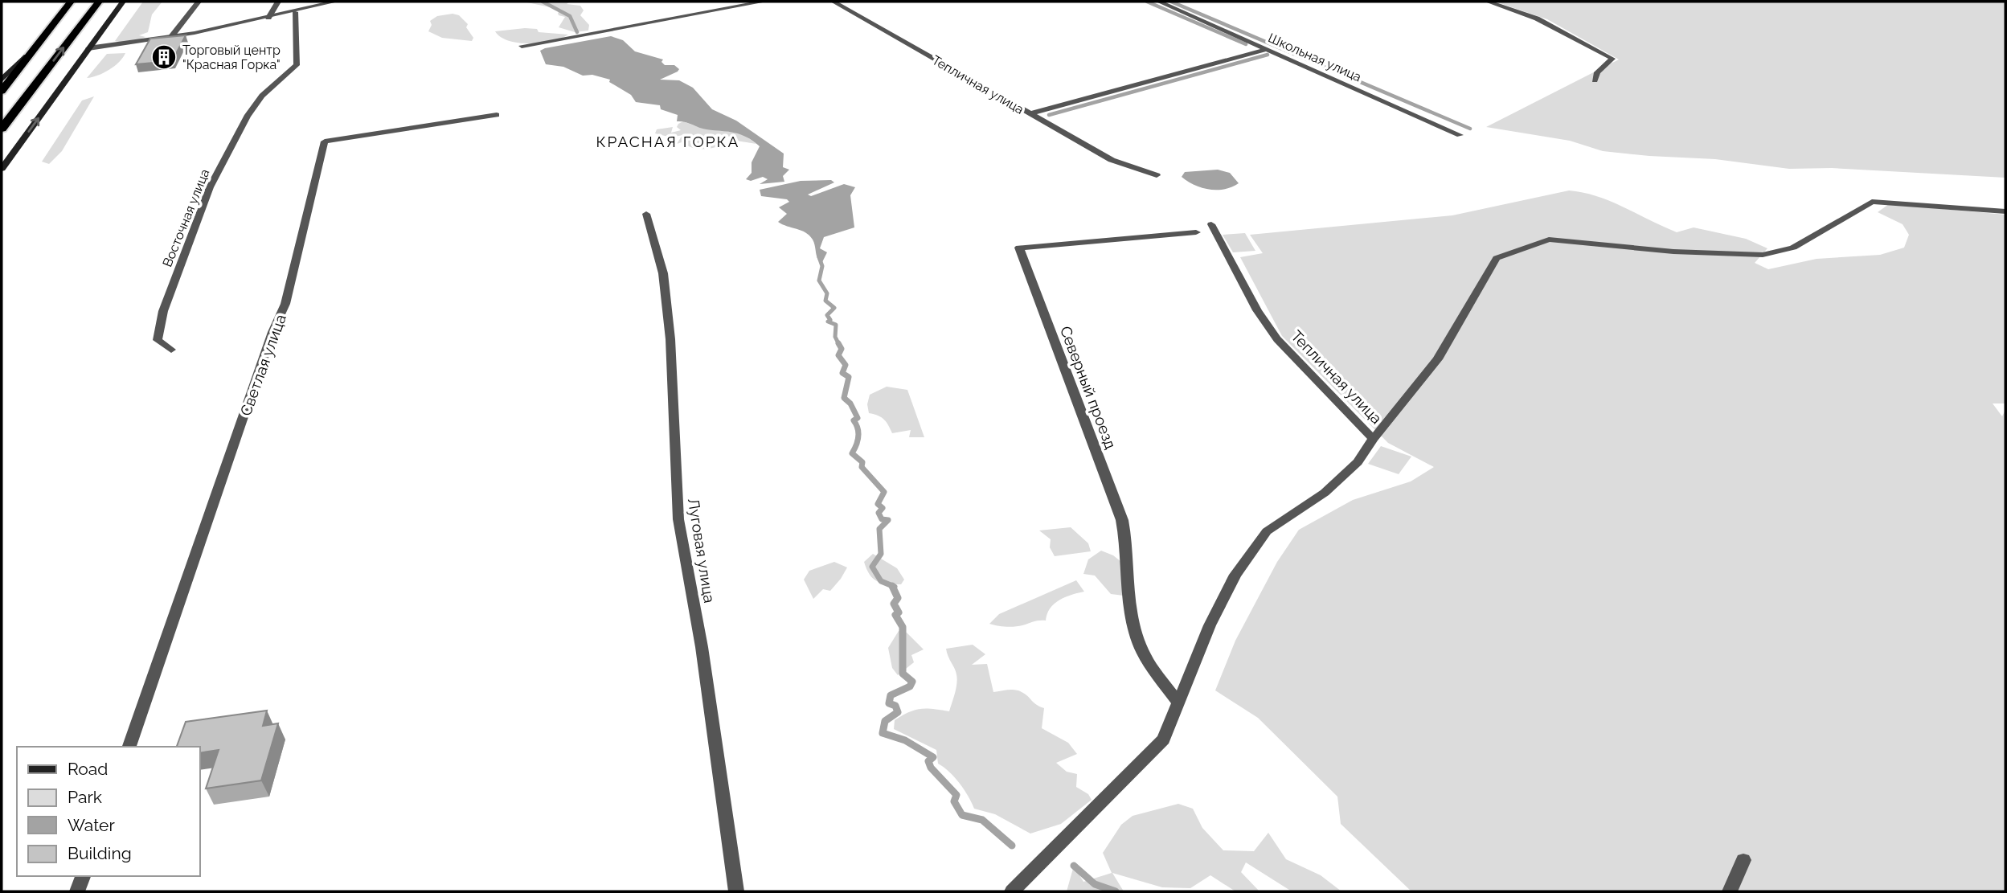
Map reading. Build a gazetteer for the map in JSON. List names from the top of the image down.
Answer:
{
  "streets": {
    "street": [
      "Школьная улица",
      "Тепличная улица",
      "Восточная улица",
      "Светлая улица",
      "Северный проезд",
      "Луговая улица"
    ]
  },
  "crossings": [
    ["Тепличная улица", "Северный проезд"]
  ],
  "districts": ["КРАСНАЯ ГОРКА"],
  "places": {
    "building": ["Торговый центр \"Красная Горка\""]
  },
  "legend": [
    "Road",
    "Park",
    "Water",
    "Building"
  ]
}
